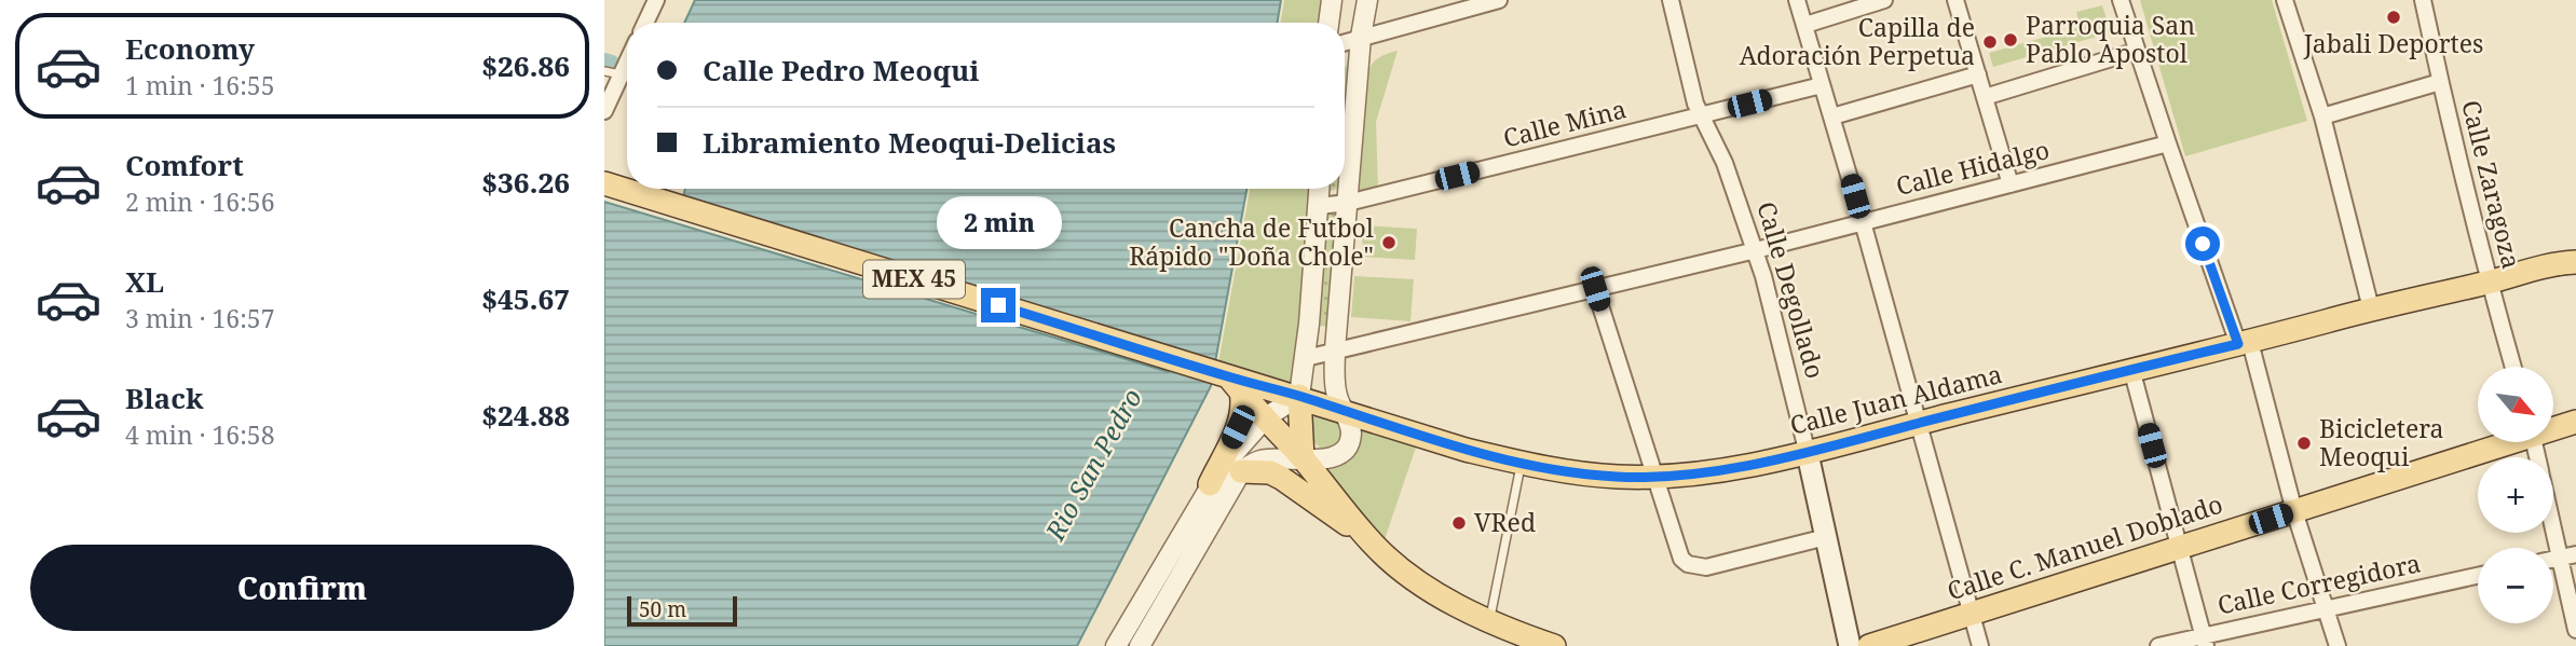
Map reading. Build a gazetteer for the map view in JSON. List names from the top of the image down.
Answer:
{
  "streets": {
    "main road": [
      "MEX 45",
      "Calle Degollado",
      "Calle Juan Aldama",
      "Calle C. Manuel Doblado"
    ],
    "street": [
      "Calle Mina",
      "Calle Hidalgo",
      "Calle Zaragoza",
      "Calle Corregidora"
    ]
  },
  "crossings": [
    ["Calle Mina", "Calle Degollado"],
    ["Calle Hidalgo", "Calle Degollado"],
    ["Calle Zaragoza", "Calle Juan Aldama"],
    ["MEX 45", "Calle Juan Aldama"],
    ["Calle Degollado", "Calle Juan Aldama"]
  ],
  "water": ["Rio San Pedro"],
  "places": [
    "Jabali Deportes",
    "Parroquia San Pablo Apostol",
    "Capilla de Adoración Perpetua",
    "Cancha de Futbol Rápido \"Doña Chole\"",
    "Bicicletera Meoqui",
    "VRed"
  ],
  "scale_bar": "50 m",
  "north": "bottom right",
  "page": {
    "list": [
      {
        "name": "Economy",
        "note": "1 min · 16:55",
        "value": "$26.86"
      },
      {
        "name": "Comfort",
        "note": "2 min · 16:56",
        "value": "$36.26"
      },
      {
        "name": "XL",
        "note": "3 min · 16:57",
        "value": "$45.67"
      },
      {
        "name": "Black",
        "note": "4 min · 16:58",
        "value": "$24.88"
      }
    ],
    "banner": ["Calle Pedro Meoqui", "Libramiento Meoqui-Delicias"],
    "bubble": "2 min",
    "map_buttons": ["+", "−"],
    "buttons": "Confirm",
    "scale": "50 m"
  }
}
